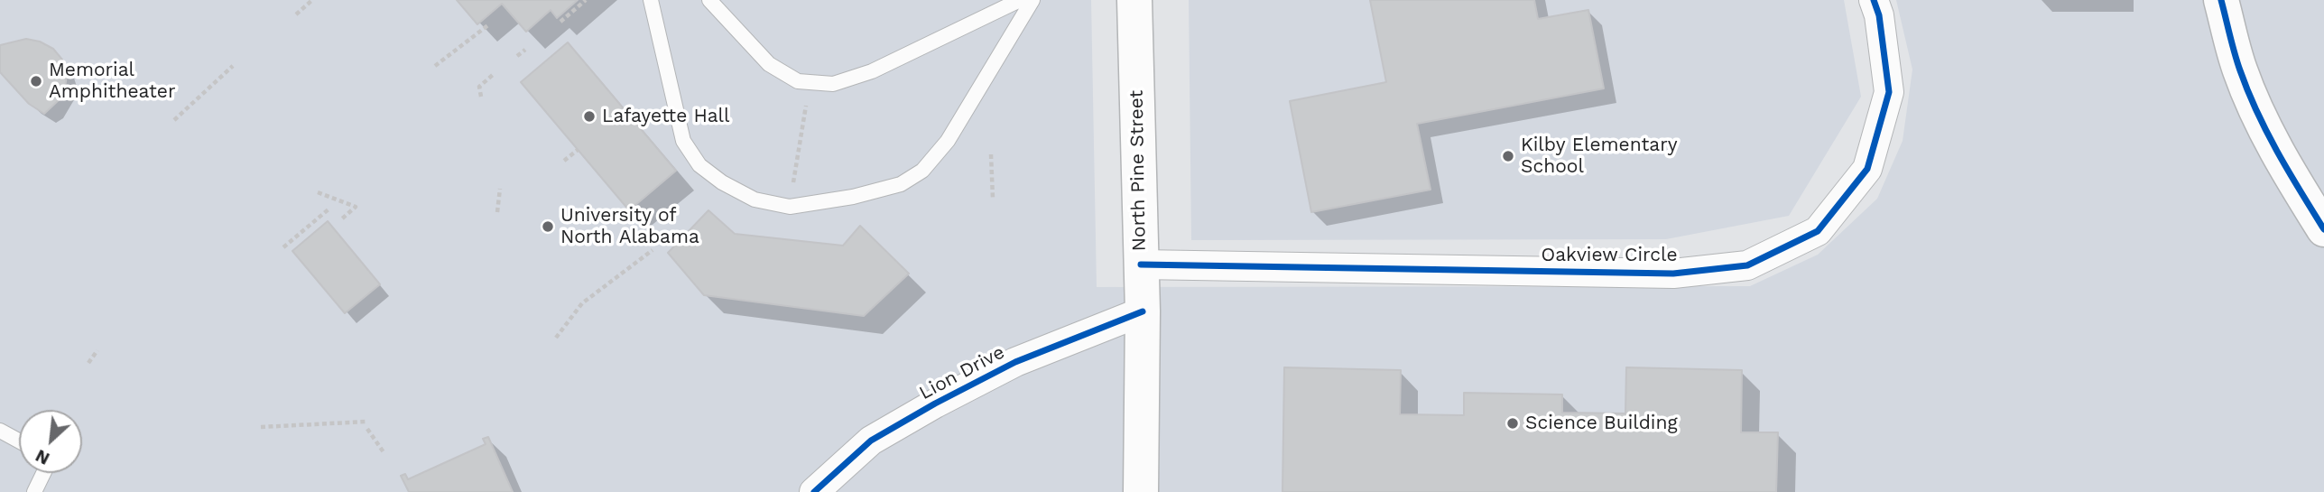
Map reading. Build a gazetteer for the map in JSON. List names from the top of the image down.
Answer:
{
  "streets": {
    "main road": ["North Pine Street"],
    "street": ["Oakview Circle", "Lion Drive"]
  },
  "crossings": [
    ["North Pine Street", "Oakview Circle"],
    ["North Pine Street", "Lion Drive"]
  ],
  "places": [
    "Memorial Amphitheater",
    "Lafayette Hall",
    "Kilby Elementary School",
    "University of North Alabama",
    "Science Building"
  ],
  "north": "bottom left"
}
